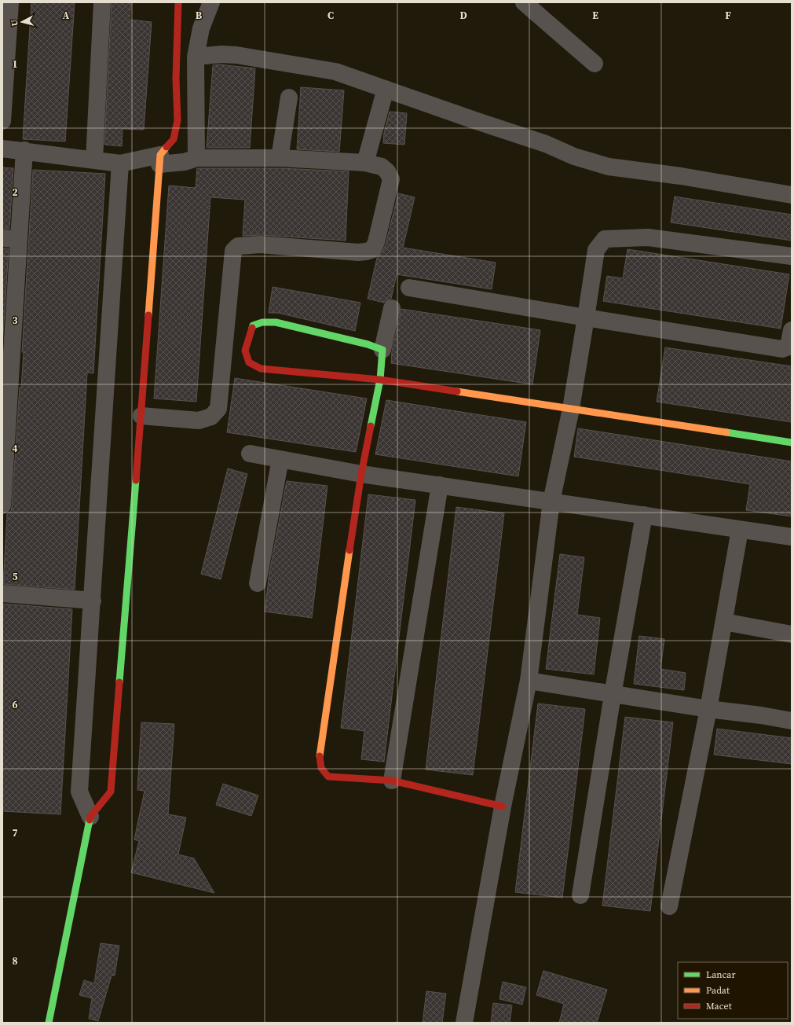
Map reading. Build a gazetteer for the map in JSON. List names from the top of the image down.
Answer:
{
  "legend": ["Lancar", "Padat", "Macet"],
  "north": "left",
  "grid": {
    "columns": [
      "A",
      "B",
      "C",
      "D",
      "E",
      "F"
    ],
    "rows": [
      "1",
      "2",
      "3",
      "4",
      "5",
      "6",
      "7",
      "8"
    ]
  }
}
